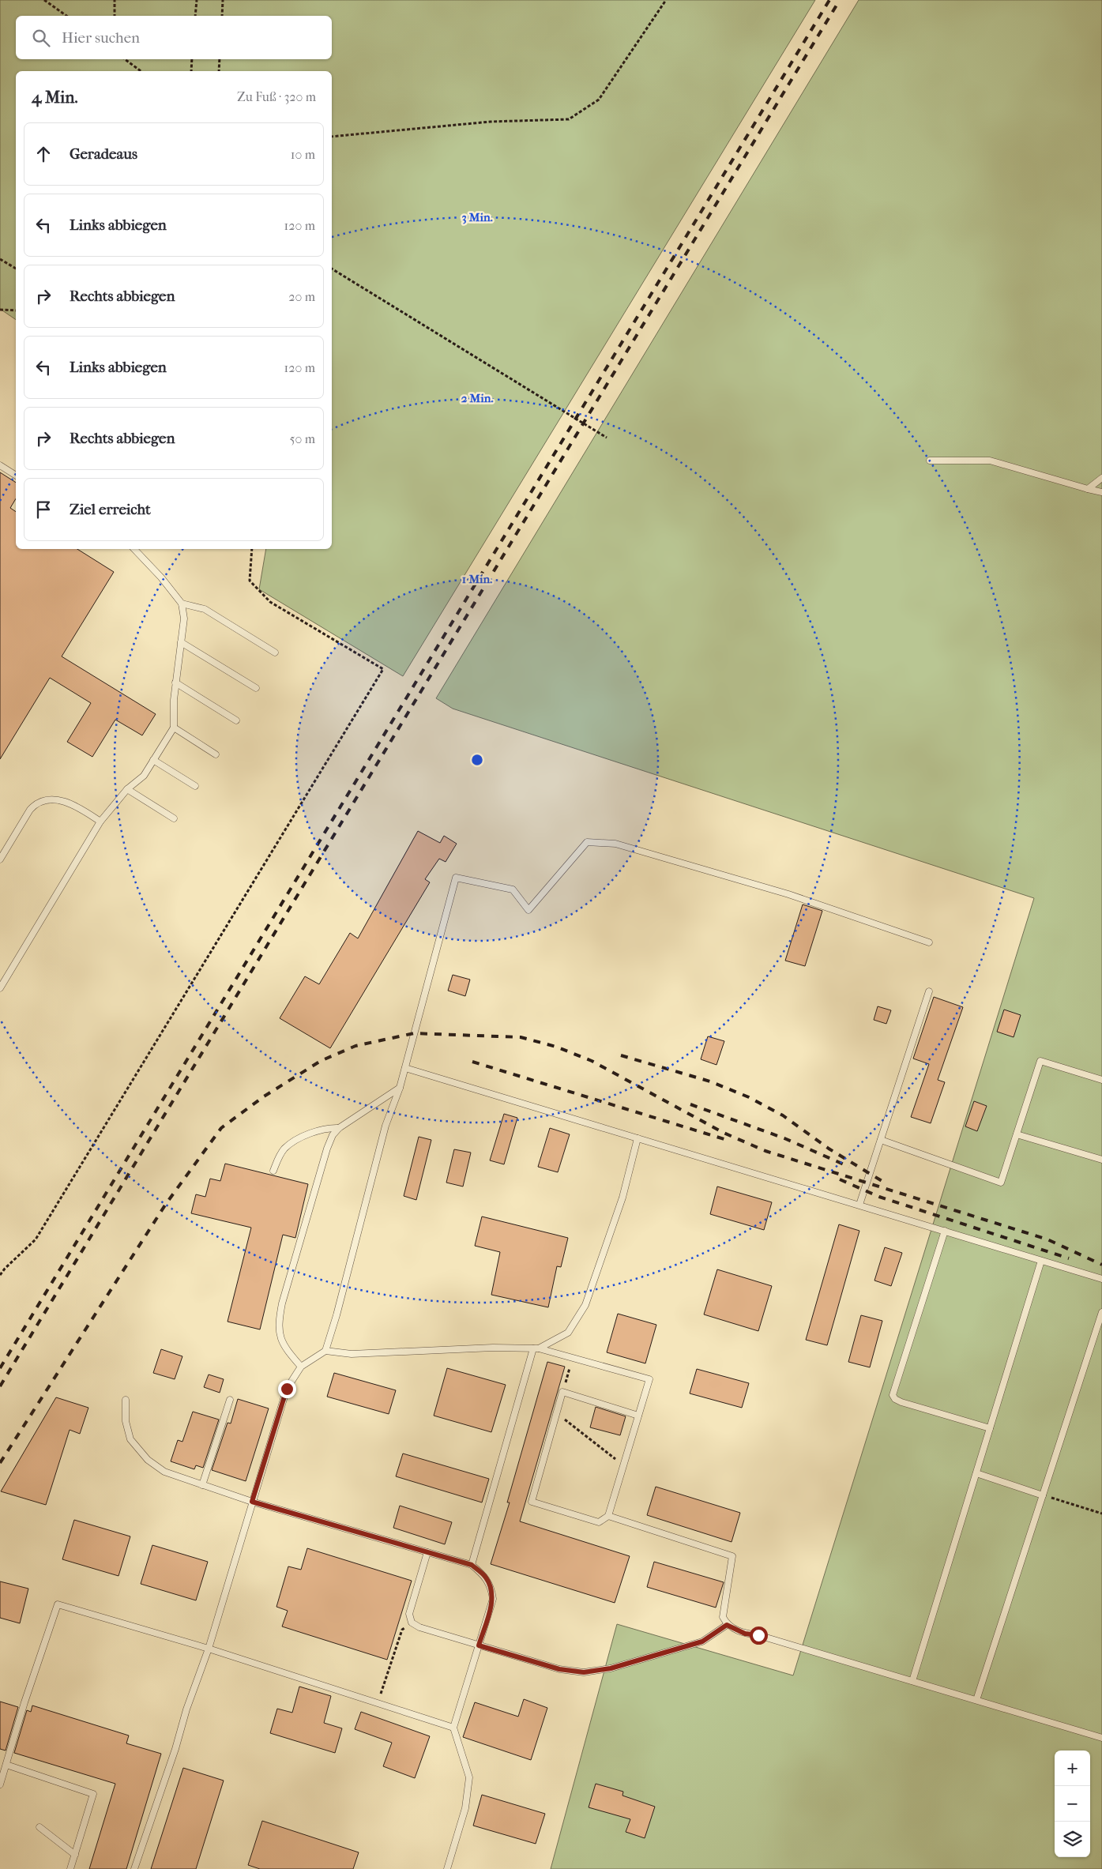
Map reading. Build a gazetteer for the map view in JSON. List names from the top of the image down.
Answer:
{
  "page": {
    "search": "Hier suchen",
    "heading": ["4 Min.", "Zu Fuß · 320 m"],
    "list": [
      ["Geradeaus", "10 m"],
      ["Links abbiegen", "120 m"],
      ["Rechts abbiegen", "20 m"],
      ["Links abbiegen", "120 m"],
      ["Rechts abbiegen", "50 m"],
      "Ziel erreicht"
    ],
    "map_buttons": ["+", "−"]
  },
  "rings": ["3 Min.", "2 Min.", "1 Min."]
}
